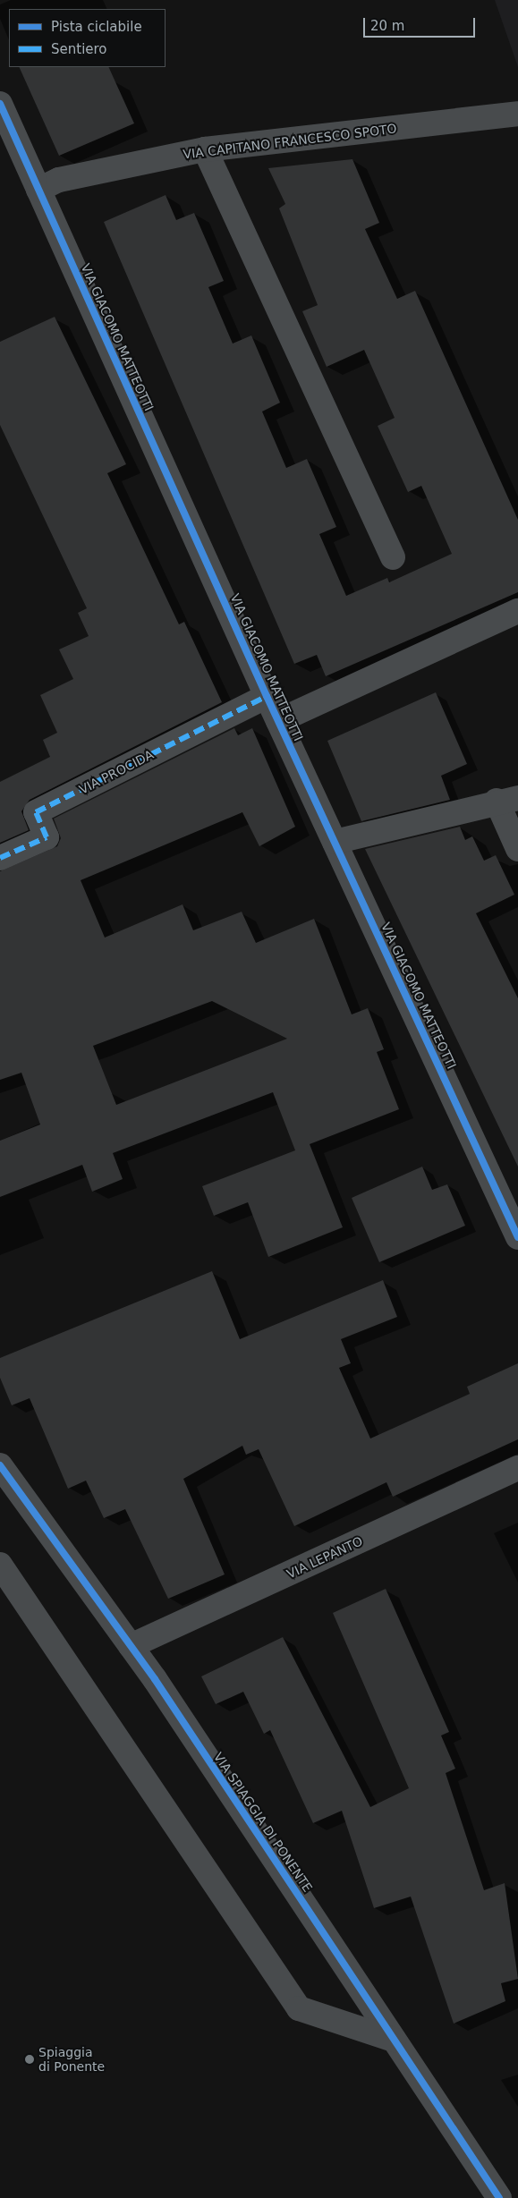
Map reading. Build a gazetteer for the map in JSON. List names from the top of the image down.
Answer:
{
  "streets": {
    "street": [
      "VIA CAPITANO FRANCESCO SPOTO",
      "VIA GIACOMO MATTEOTTI",
      "VIA PROCIDA",
      "VIA LEPANTO",
      "VIA SPIAGGIA DI PONENTE"
    ]
  },
  "crossings": [
    ["VIA CAPITANO FRANCESCO SPOTO", "VIA GIACOMO MATTEOTTI"],
    ["VIA GIACOMO MATTEOTTI", "VIA PROCIDA"],
    ["VIA LEPANTO", "VIA SPIAGGIA DI PONENTE"]
  ],
  "places": ["Spiaggia di Ponente"],
  "legend": ["Pista ciclabile", "Sentiero"],
  "scale_bar": "20 m"
}
